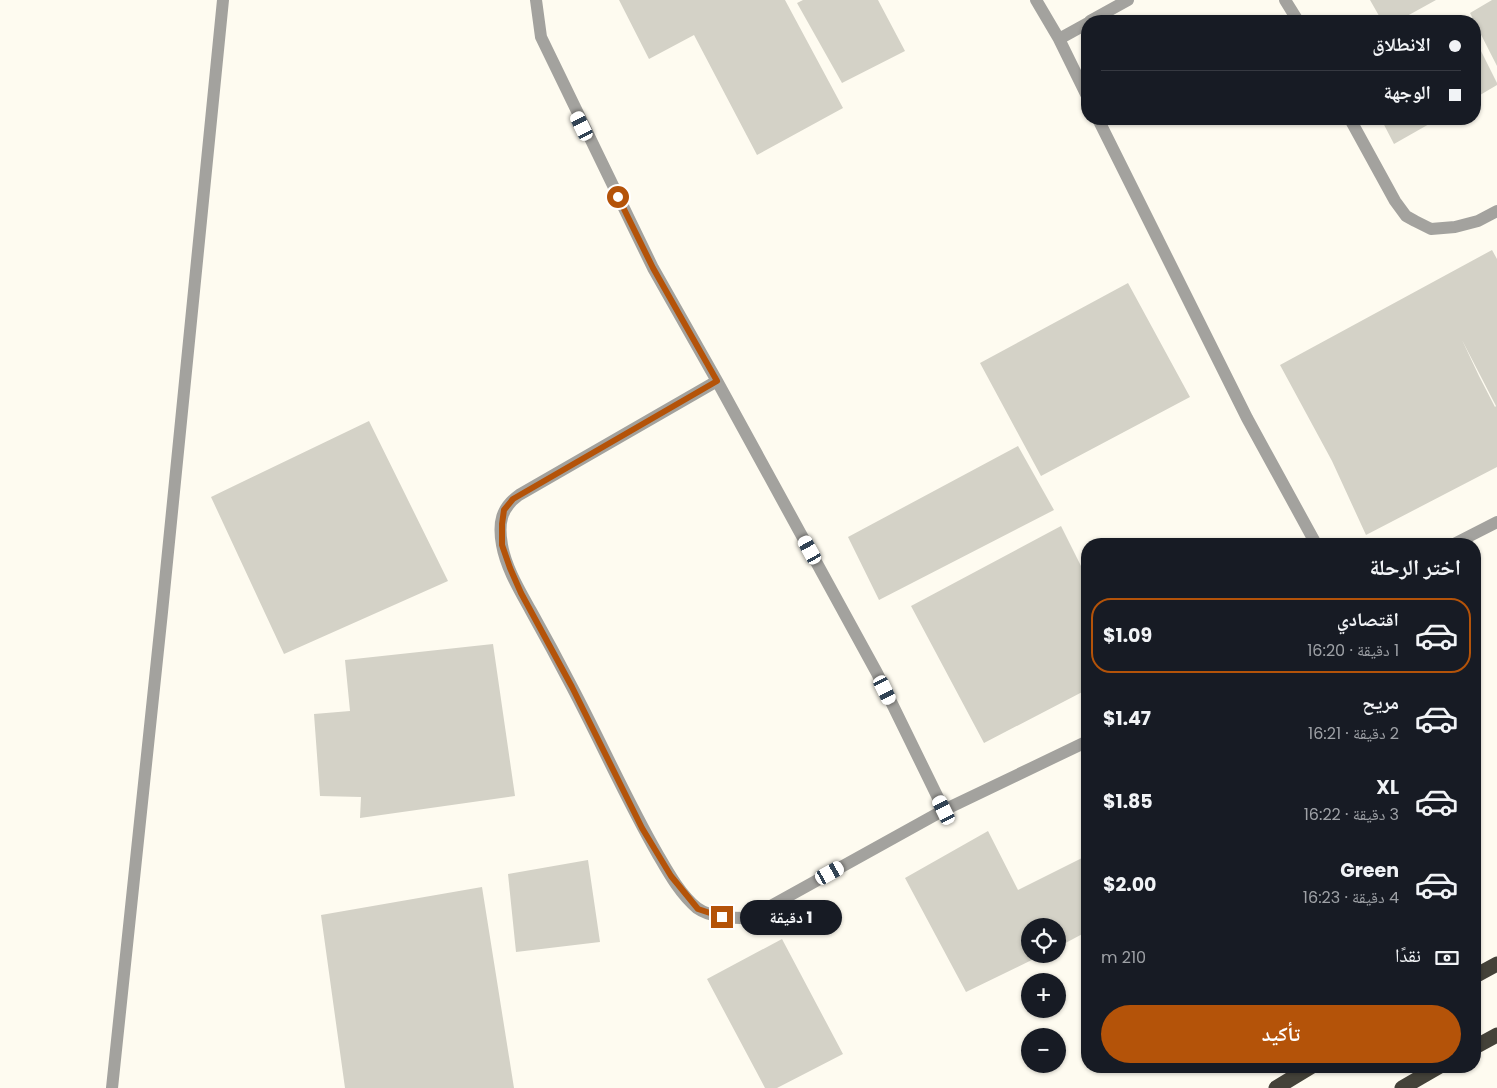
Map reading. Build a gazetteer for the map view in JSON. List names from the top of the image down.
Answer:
{
  "page": {
    "banner": ["الانطلاق", "الوجهة"],
    "heading": "اختر الرحلة",
    "list": [
      {
        "name": "اقتصادي",
        "note": "1 دقيقة · 16:20",
        "value": "$1.09"
      },
      {
        "name": "مريح",
        "note": "2 دقيقة · 16:21",
        "value": "$1.47"
      },
      {
        "name": "XL",
        "note": "3 دقيقة · 16:22",
        "value": "$1.85"
      },
      {
        "name": "Green",
        "note": "4 دقيقة · 16:23",
        "value": "$2.00"
      }
    ],
    "bubble": "1 دقيقة",
    "map_buttons": ["+", "−"],
    "pay": ["نقدًا", "210 m"],
    "buttons": "تأكيد"
  }
}
